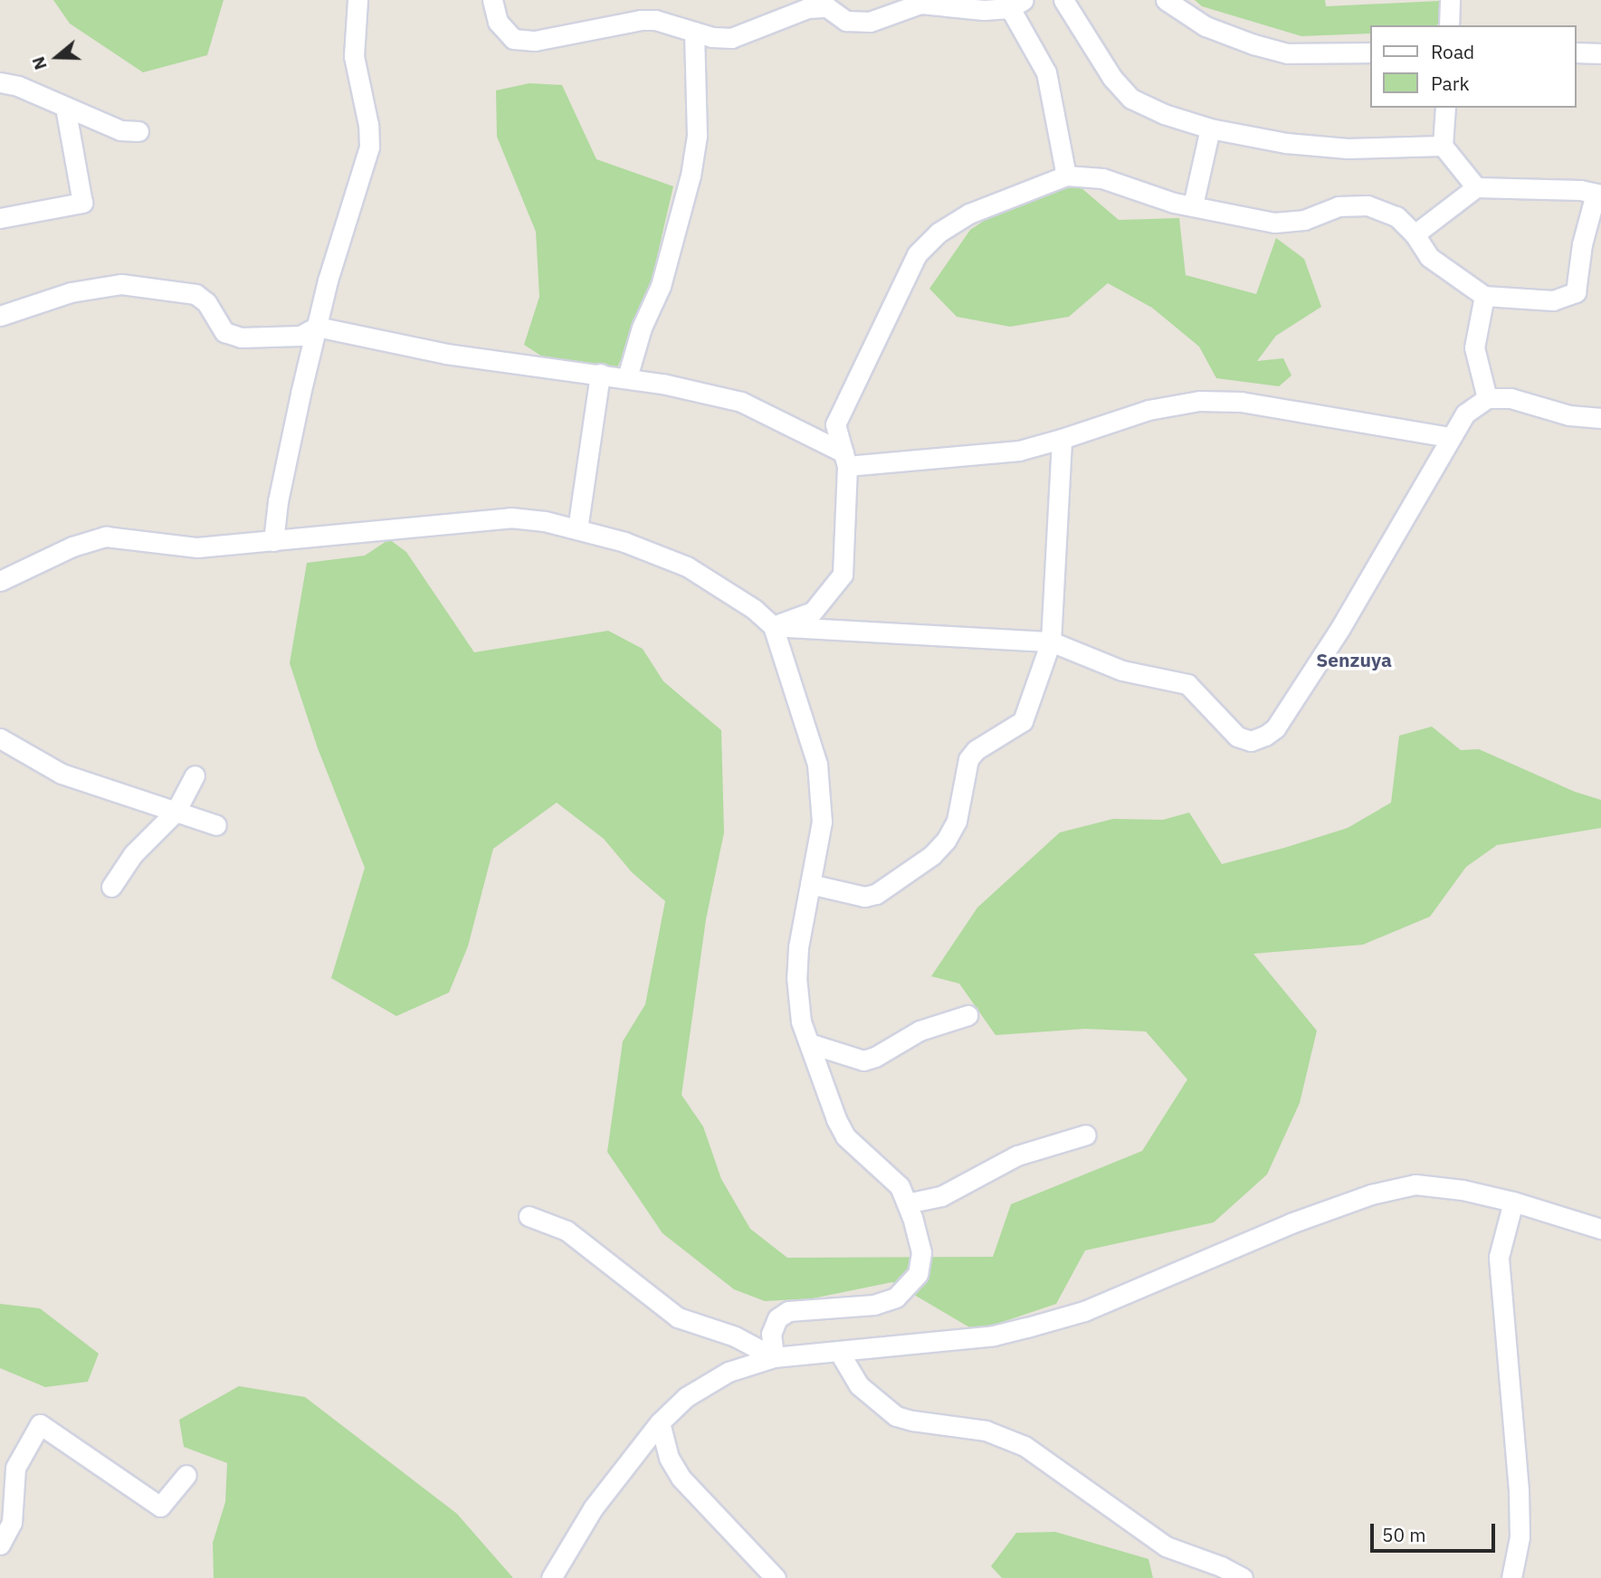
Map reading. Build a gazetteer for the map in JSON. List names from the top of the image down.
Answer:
{
  "districts": ["Senzuya"],
  "legend": ["Road", "Park"],
  "scale_bar": "50 m",
  "north": "left"
}
